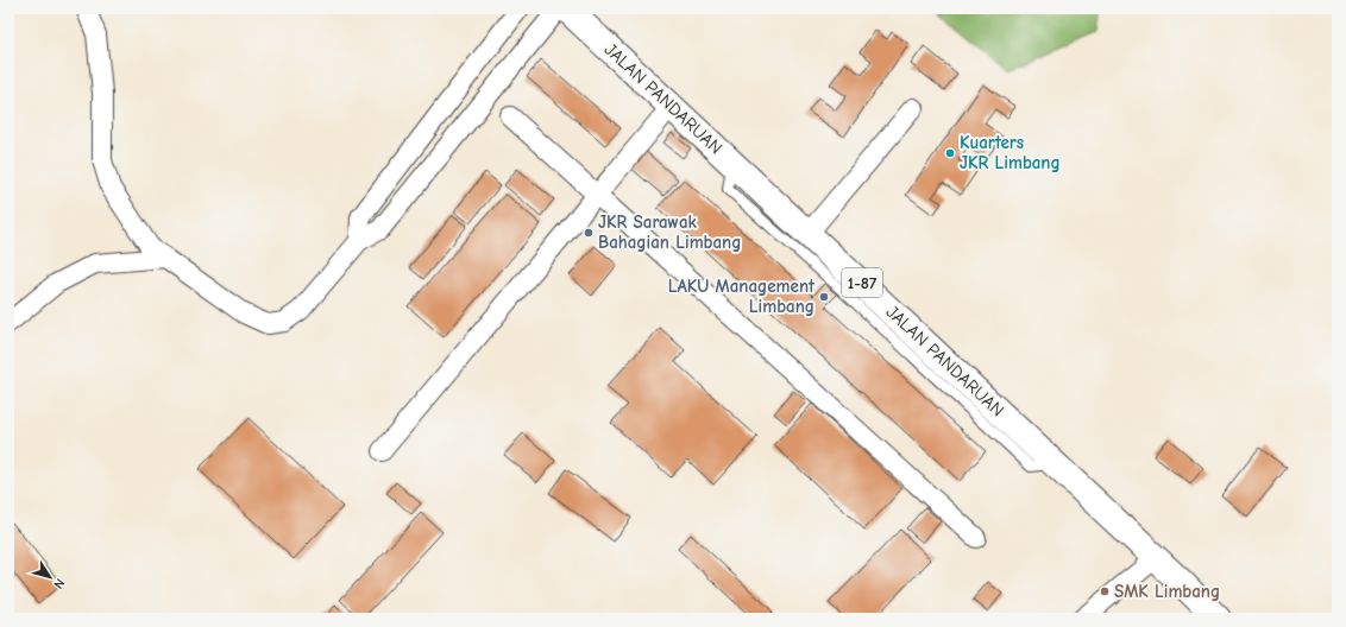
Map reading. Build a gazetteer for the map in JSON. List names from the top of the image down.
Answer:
{
  "streets": {
    "highway": ["JALAN PANDARUAN", "1-87"]
  },
  "places": [
    "Kuarters JKR Limbang",
    "JKR Sarawak Bahagian Limbang",
    "LAKU Management Limbang",
    "SMK Limbang"
  ],
  "north": "bottom right"
}
